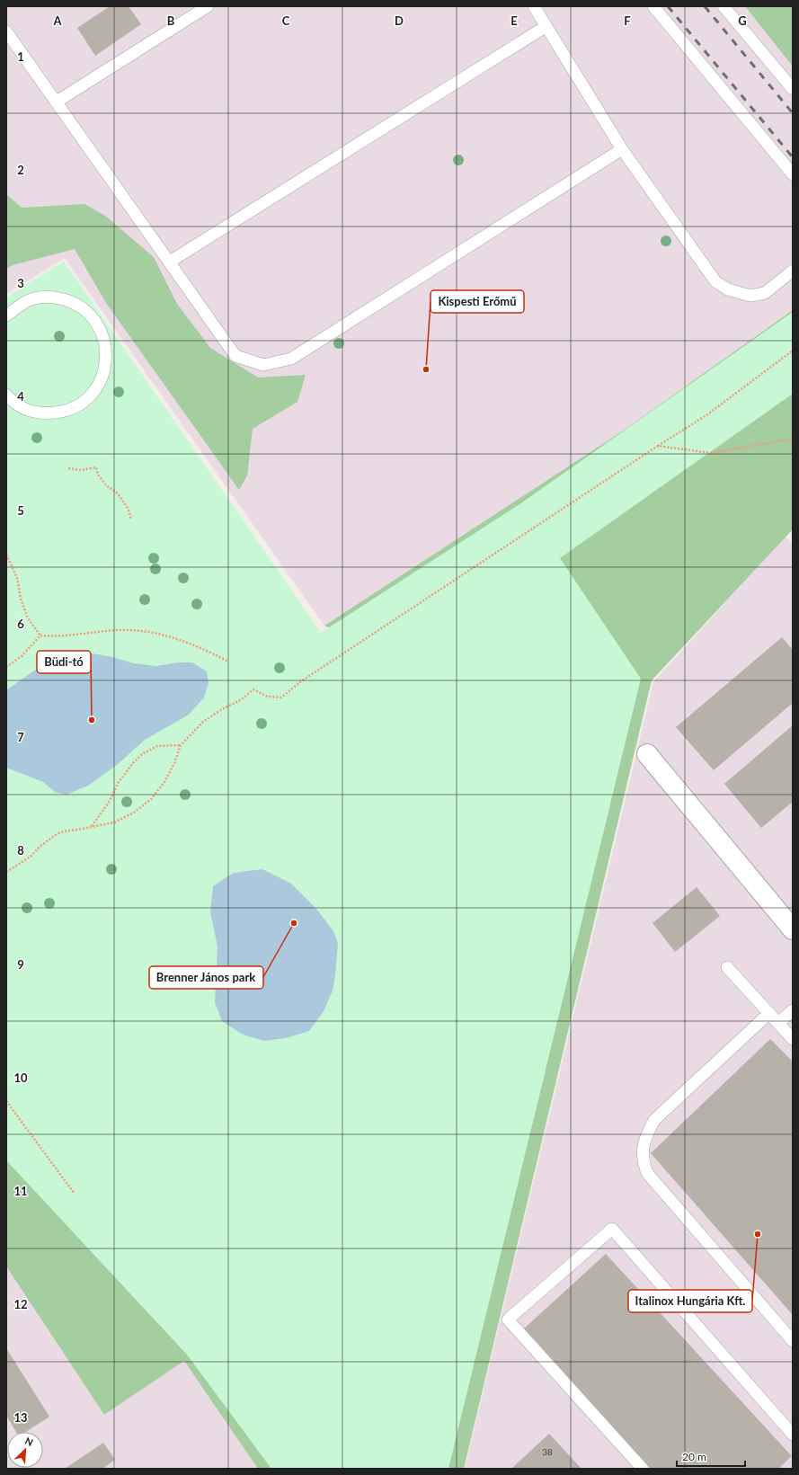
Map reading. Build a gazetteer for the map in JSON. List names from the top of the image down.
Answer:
{
  "places": [
    "Kispesti Erőmű",
    "Büdi-tó",
    "Brenner János park",
    "Italinox Hungária Kft."
  ],
  "house_numbers": ["38"],
  "scale_bar": "20 m",
  "north": "top right",
  "grid": {
    "columns": [
      "A",
      "B",
      "C",
      "D",
      "E",
      "F",
      "G"
    ],
    "rows": [
      "1",
      "2",
      "3",
      "4",
      "5",
      "6",
      "7",
      "8",
      "9",
      "10",
      "11",
      "12",
      "13"
    ]
  }
}
